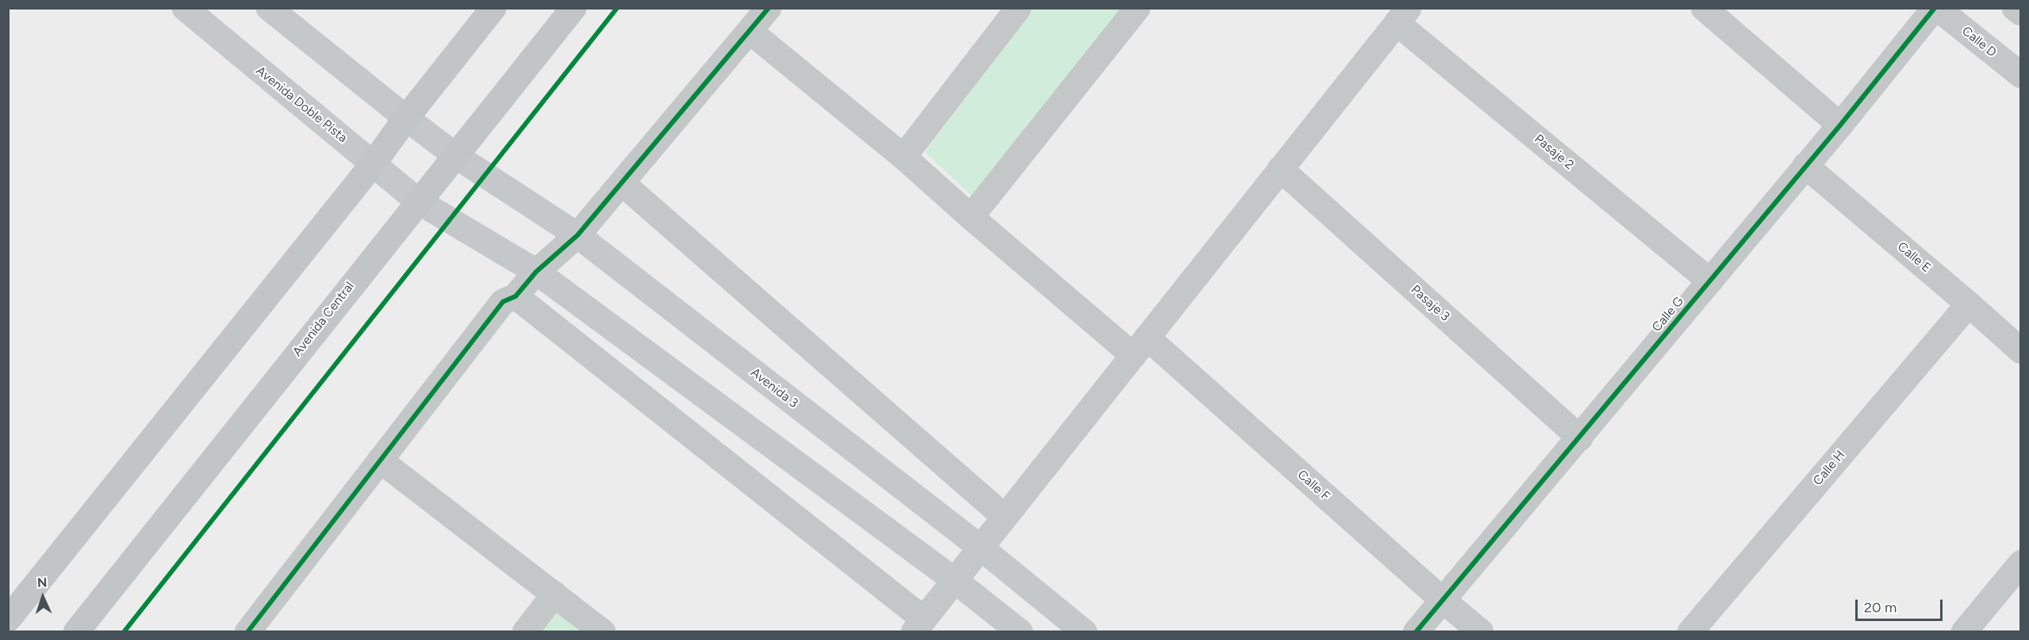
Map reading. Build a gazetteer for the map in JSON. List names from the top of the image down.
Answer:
{
  "streets": {
    "main road": ["Avenida Doble Pista", "Avenida Central", "Avenida 3"],
    "street": [
      "Calle D",
      "Pasaje 2",
      "Calle E",
      "Pasaje 3",
      "Calle G",
      "Calle H",
      "Calle F"
    ]
  },
  "crossings": [
    ["Calle D", "Calle G"],
    ["Avenida Doble Pista", "Avenida Central"],
    ["Pasaje 2", "Calle G"],
    ["Calle E", "Calle G"],
    ["Calle E", "Calle H"],
    ["Pasaje 3", "Calle G"],
    ["Calle G", "Calle F"],
    ["Avenida Central", "Avenida 3"]
  ],
  "scale_bar": "20 m",
  "north": "top"
}
